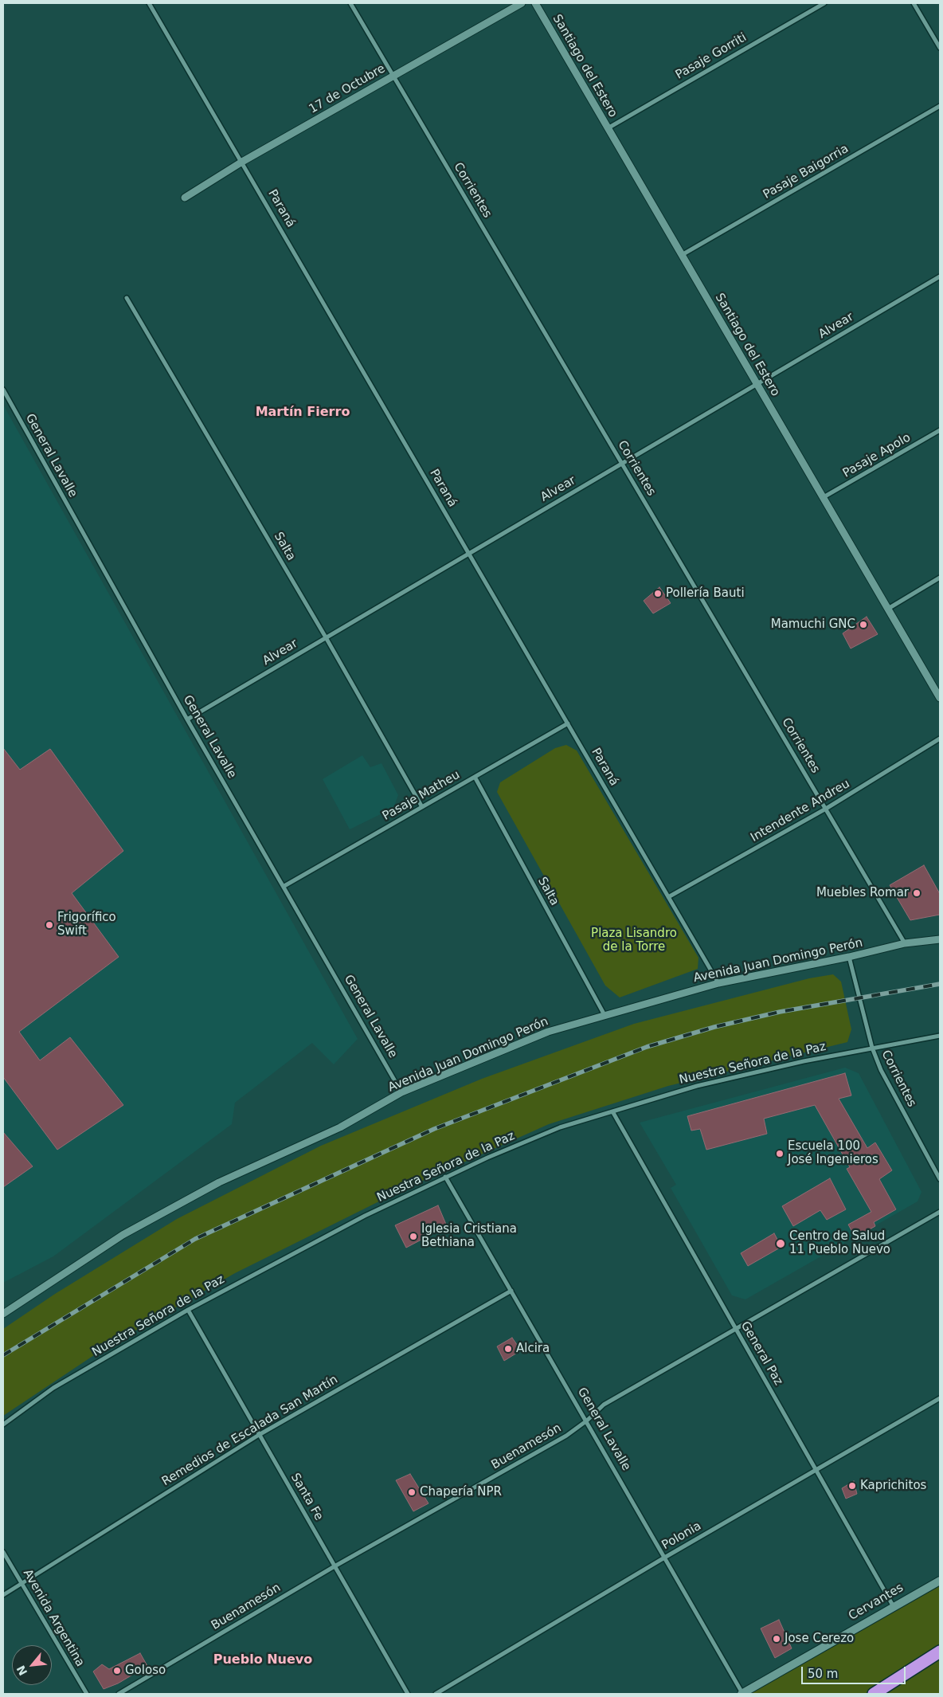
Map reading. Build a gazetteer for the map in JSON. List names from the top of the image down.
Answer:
{
  "streets": {
    "main road": ["Cervantes"],
    "street": [
      "Pasaje Gorriti",
      "Santiago del Estero",
      "17 de Octubre",
      "Pasaje Baigorria",
      "Corrientes",
      "Paraná",
      "Alvear",
      "General Lavalle",
      "Pasaje Apolo",
      "Salta",
      "Pasaje Matheu",
      "Intendente Andreu",
      "Avenida Juan Domingo Perón",
      "Nuestra Señora de la Paz",
      "General Paz",
      "Remedios de Escalada San Martín",
      "Buenamesón",
      "Santa Fe",
      "Polonia",
      "Avenida Argentina"
    ]
  },
  "crossings": [
    ["Pasaje Gorriti", "Santiago del Estero"],
    ["Santiago del Estero", "Pasaje Baigorria"],
    ["Santiago del Estero", "Alvear"],
    ["Santiago del Estero", "Pasaje Apolo"],
    ["17 de Octubre", "Corrientes"],
    ["17 de Octubre", "Paraná"],
    ["Corrientes", "Alvear"],
    ["Corrientes", "Intendente Andreu"],
    ["Corrientes", "Avenida Juan Domingo Perón"],
    ["Corrientes", "Nuestra Señora de la Paz"],
    ["Paraná", "Alvear"],
    ["Paraná", "Pasaje Matheu"],
    ["Paraná", "Intendente Andreu"],
    ["Paraná", "Avenida Juan Domingo Perón"],
    ["Alvear", "General Lavalle"],
    ["Alvear", "Salta"],
    ["General Lavalle", "Pasaje Matheu"],
    ["General Lavalle", "Avenida Juan Domingo Perón"],
    ["General Lavalle", "Nuestra Señora de la Paz"],
    ["General Lavalle", "Remedios de Escalada San Martín"],
    ["General Lavalle", "Buenamesón"],
    ["General Lavalle", "Polonia"],
    ["General Lavalle", "Cervantes"],
    ["Salta", "Pasaje Matheu"],
    ["Salta", "Avenida Juan Domingo Perón"],
    ["Nuestra Señora de la Paz", "General Paz"],
    ["Nuestra Señora de la Paz", "Santa Fe"],
    ["General Paz", "Buenamesón"],
    ["General Paz", "Polonia"],
    ["General Paz", "Cervantes"],
    ["Remedios de Escalada San Martín", "Santa Fe"],
    ["Remedios de Escalada San Martín", "Avenida Argentina"],
    ["Buenamesón", "Santa Fe"]
  ],
  "districts": ["Martín Fierro", "Pueblo Nuevo"],
  "parks": ["Plaza Lisandro de la Torre"],
  "places": [
    "Pollería Bauti",
    "Mamuchi GNC",
    "Muebles Romar",
    "Frigorífico Swift",
    "Escuela 100 José Ingenieros",
    "Iglesia Cristiana Bethiana",
    "Centro de Salud 11 Pueblo Nuevo",
    "Alcira",
    "Kaprichitos",
    "Chapería NPR",
    "Jose Cerezo",
    "Goloso"
  ],
  "scale_bar": "50 m",
  "north": "bottom left"
}
